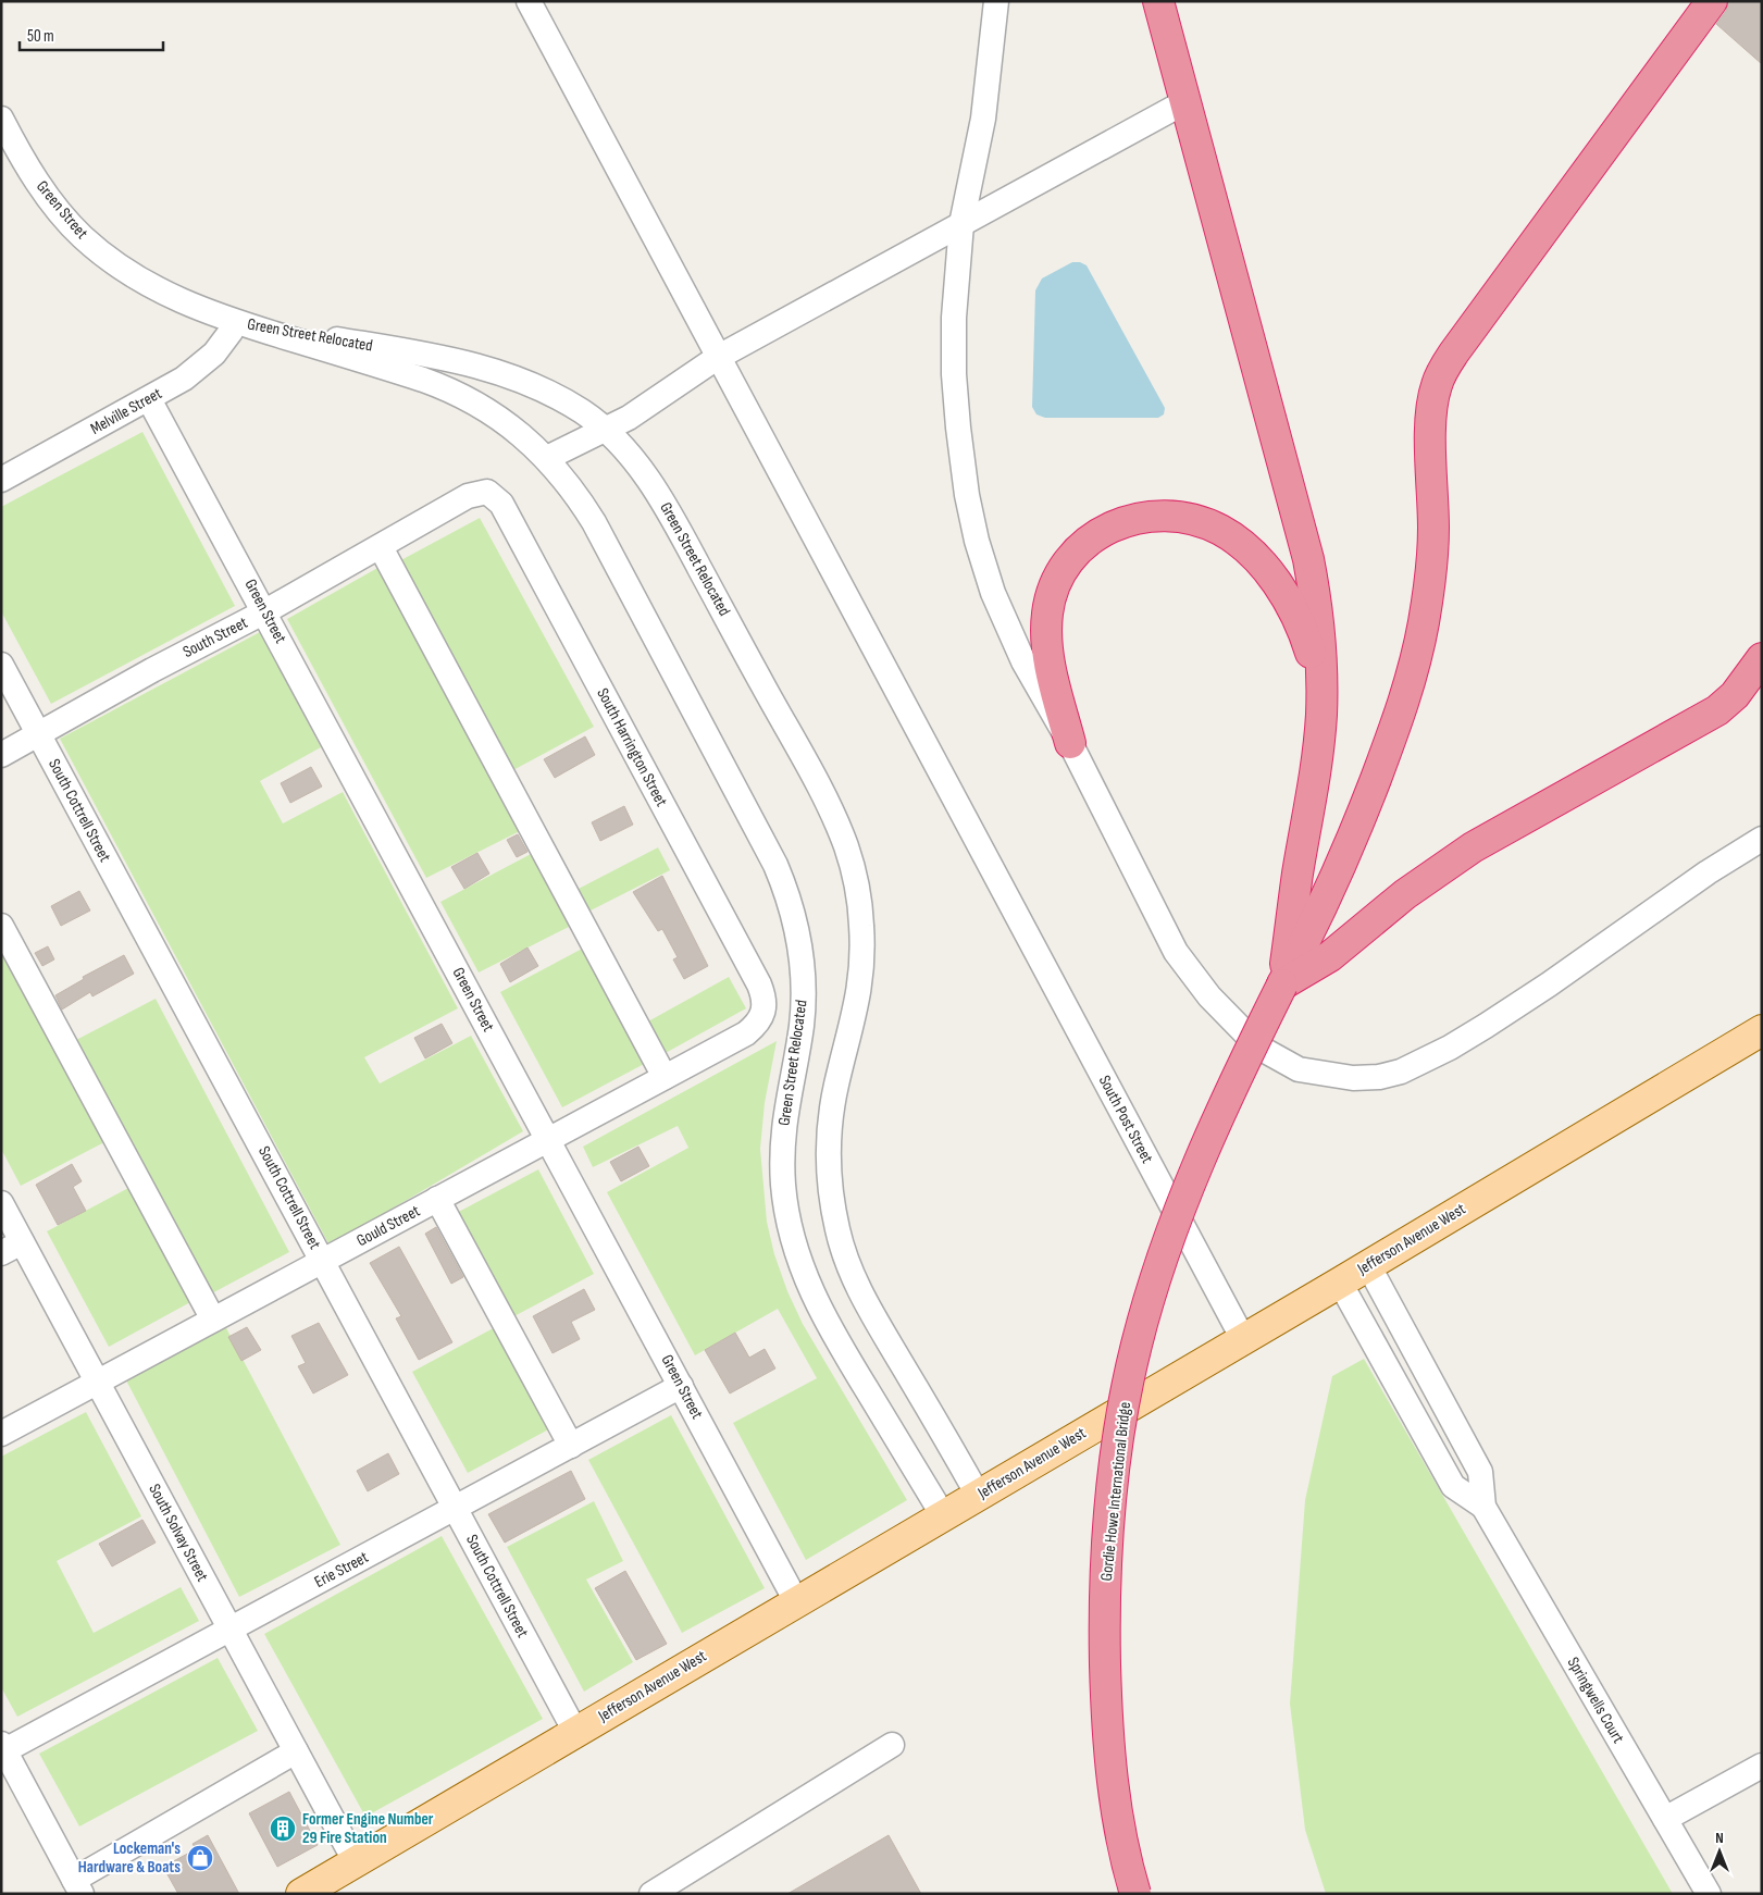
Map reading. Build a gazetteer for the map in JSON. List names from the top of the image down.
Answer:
{
  "streets": {
    "highway": ["Gordie Howe International Bridge"],
    "main road": ["Jefferson Avenue West"],
    "street": [
      "Green Street",
      "Green Street Relocated",
      "Melville Street",
      "South Street",
      "South Harrington Street",
      "South Cottrell Street",
      "South Post Street",
      "Gould Street",
      "South Solvay Street",
      "Erie Street",
      "Springwells Court"
    ]
  },
  "crossings": [
    ["Green Street", "Green Street Relocated"],
    ["Green Street", "Melville Street"],
    ["Green Street", "South Street"],
    ["Green Street", "Gould Street"],
    ["Green Street", "Jefferson Avenue West"],
    ["Green Street", "Erie Street"],
    ["Green Street Relocated", "Melville Street"],
    ["Green Street Relocated", "Jefferson Avenue West"],
    ["South Street", "South Harrington Street"],
    ["South Street", "South Cottrell Street"],
    ["South Harrington Street", "Gould Street"],
    ["South Cottrell Street", "Gould Street"],
    ["South Cottrell Street", "Jefferson Avenue West"],
    ["South Cottrell Street", "Erie Street"],
    ["South Post Street", "Jefferson Avenue West"],
    ["Gould Street", "South Solvay Street"],
    ["Jefferson Avenue West", "South Solvay Street"],
    ["Jefferson Avenue West", "Springwells Court"],
    ["South Solvay Street", "Erie Street"]
  ],
  "places": {
    "building": ["Former Engine Number 29 Fire Station"],
    "shop": ["Lockeman's Hardware & Boats"]
  },
  "scale_bar": "50 m",
  "north": "top"
}
